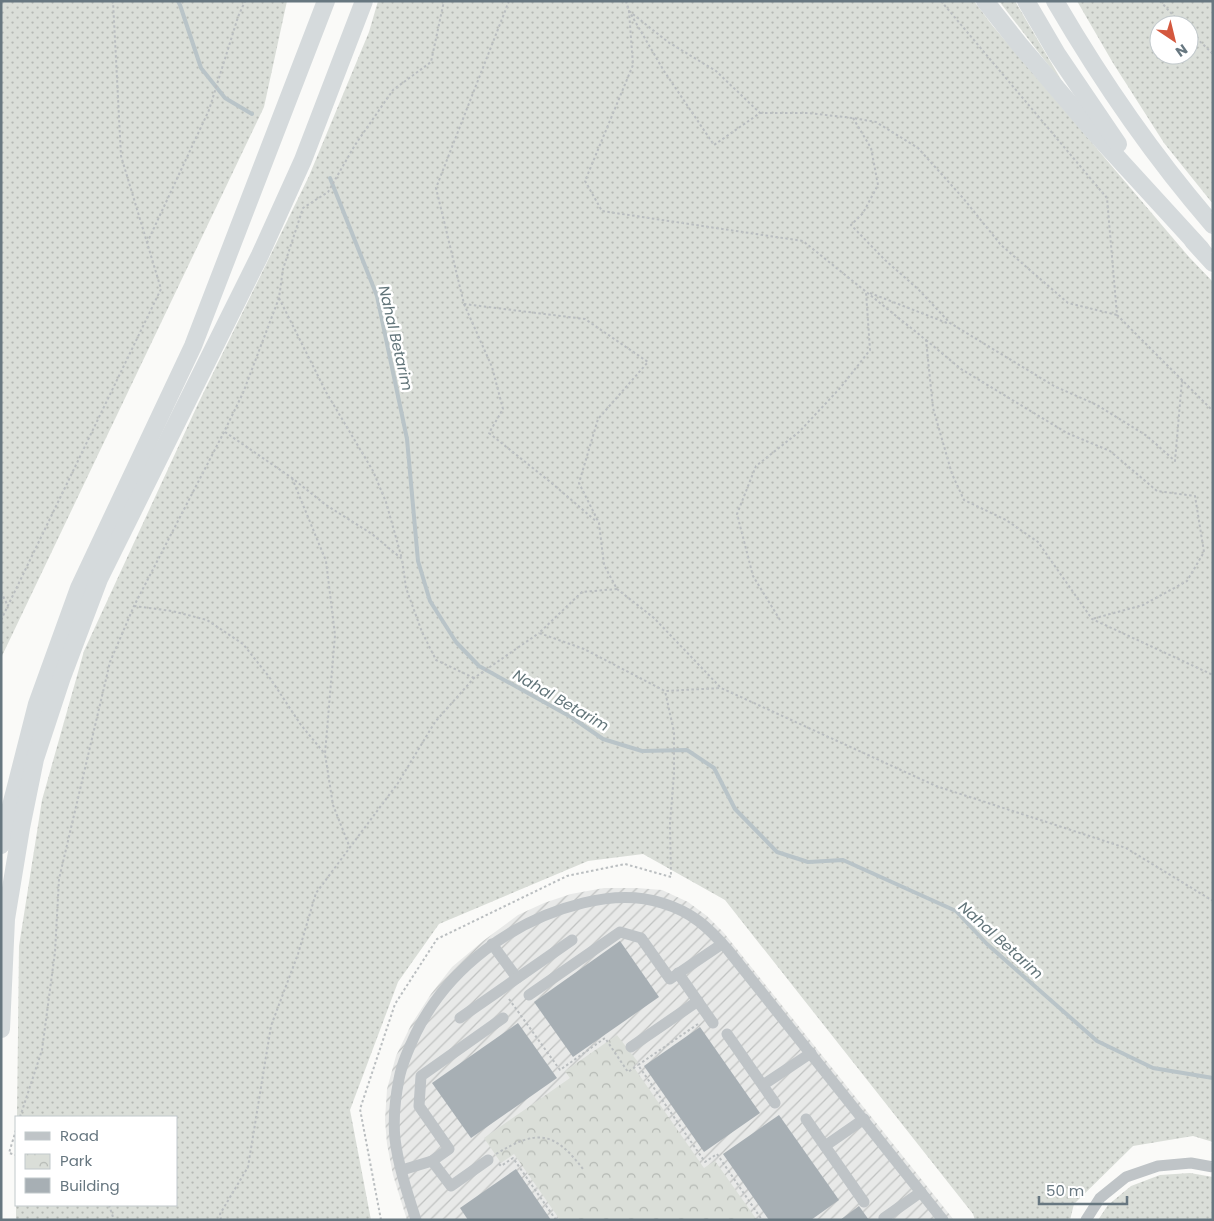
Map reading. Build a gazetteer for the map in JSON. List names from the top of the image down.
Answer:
{
  "water": ["Nahal Betarim"],
  "legend": ["Road", "Park", "Building"],
  "scale_bar": "50 m",
  "north": "bottom right"
}
